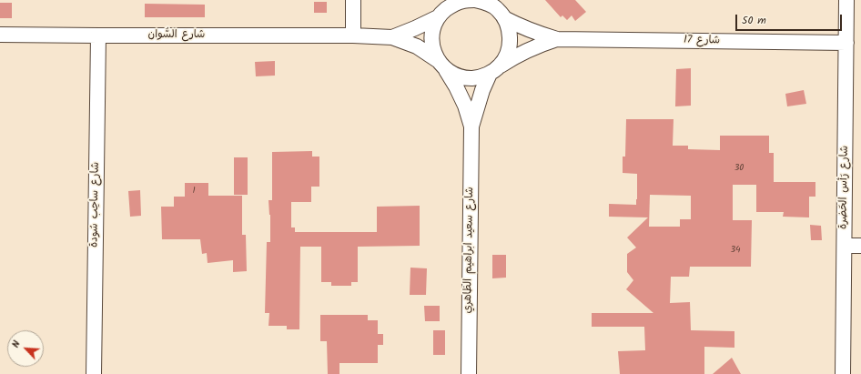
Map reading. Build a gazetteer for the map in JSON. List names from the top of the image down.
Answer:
{
  "streets": {
    "street": [
      "شارع السُّوان",
      "شارع 17",
      "شارع رَأس الحَضرة",
      "شارع ساحِب سُودة",
      "شارع سعيد ابراهيم الظاهري"
    ]
  },
  "crossings": [
    ["شارع السُّوان", "شارع 17"],
    ["شارع السُّوان", "شارع ساحِب سُودة"],
    ["شارع السُّوان", "شارع سعيد ابراهيم الظاهري"],
    ["شارع 17", "شارع رَأس الحَضرة"],
    ["شارع 17", "شارع سعيد ابراهيم الظاهري"]
  ],
  "house_numbers": ["30", "1", "34"],
  "scale_bar": "50 m",
  "north": "top left"
}
